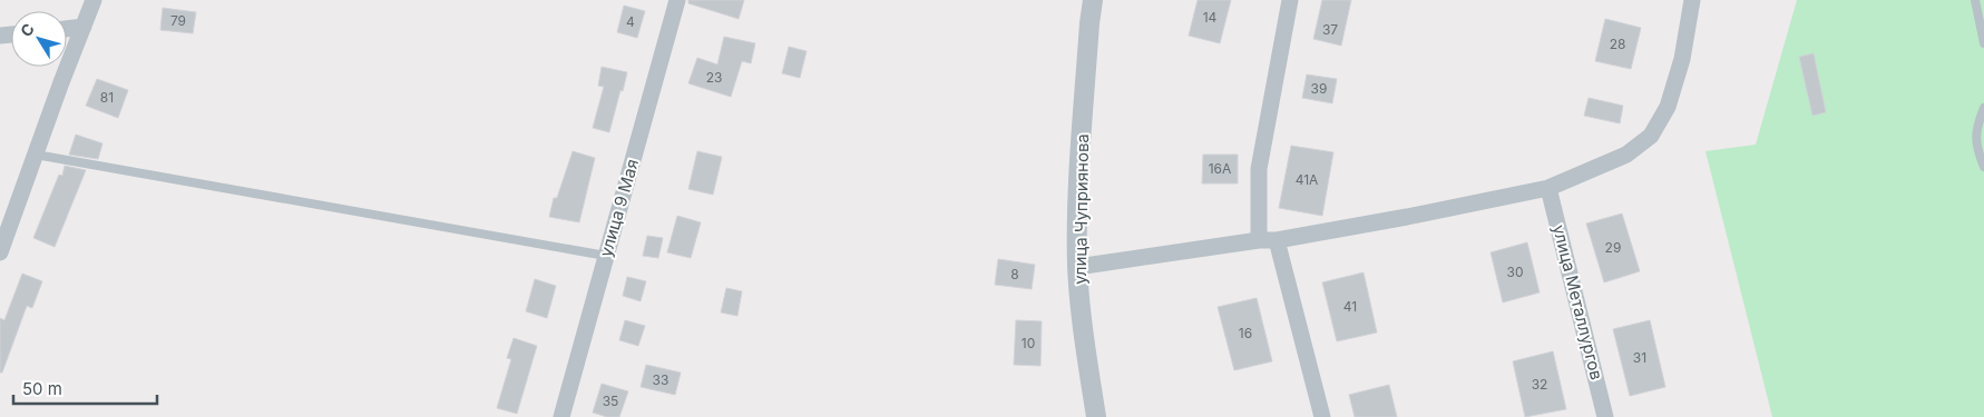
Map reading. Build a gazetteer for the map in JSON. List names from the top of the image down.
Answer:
{
  "streets": {
    "street": ["улица 9 Мая", "улица Чуприянова", "улица Металлургов"]
  },
  "house_numbers": [
    "14",
    "79",
    "4",
    "37",
    "28",
    "23",
    "39",
    "81",
    "16А",
    "41А",
    "29",
    "30",
    "8",
    "41",
    "16",
    "10",
    "31",
    "33",
    "32",
    "35"
  ],
  "scale_bar": "50 m",
  "north": "top left"
}
